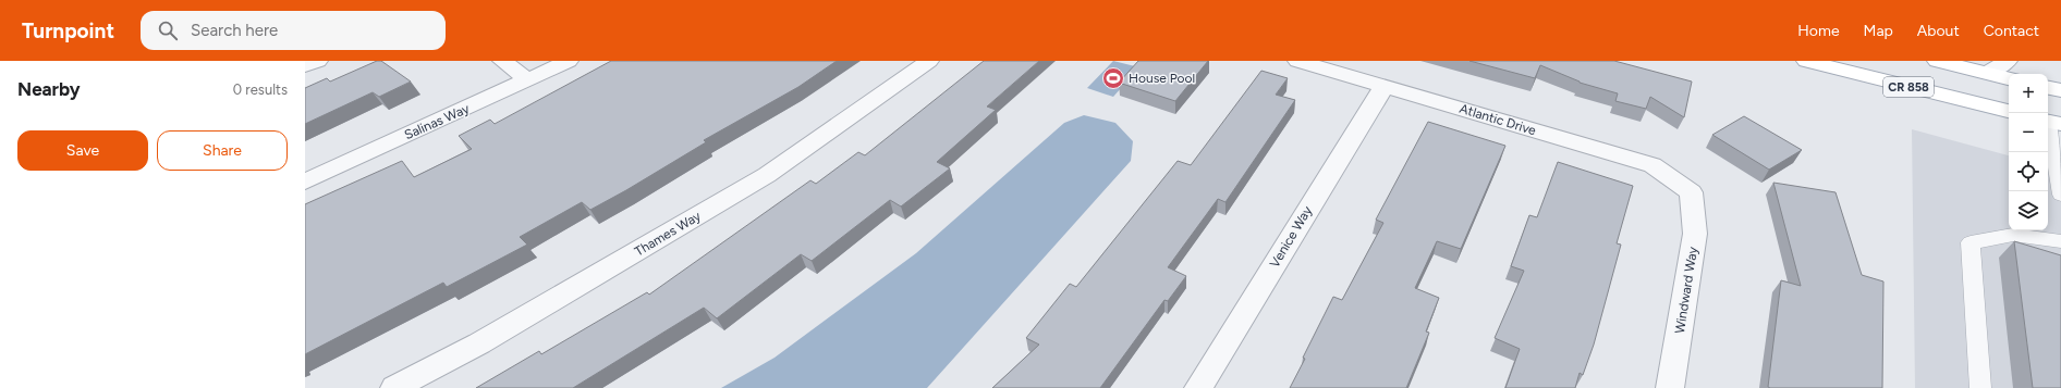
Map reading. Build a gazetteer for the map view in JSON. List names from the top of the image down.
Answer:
{
  "streets": {
    "main road": ["CR 858"],
    "street": [
      "Atlantic Drive",
      "Salinas Way",
      "Thames Way",
      "Venice Way",
      "Windward Way"
    ]
  },
  "crossings": [
    ["Atlantic Drive", "Venice Way"],
    ["Atlantic Drive", "Windward Way"]
  ],
  "places": {
    "sports": ["House Pool"]
  },
  "page": {
    "header": "Turnpoint",
    "search": "Search here",
    "nav": [
      "Home",
      "Map",
      "About",
      "Contact"
    ],
    "heading": ["Nearby", "0 results"],
    "map_buttons": ["+", "−"],
    "buttons": ["Save", "Share"]
  }
}
